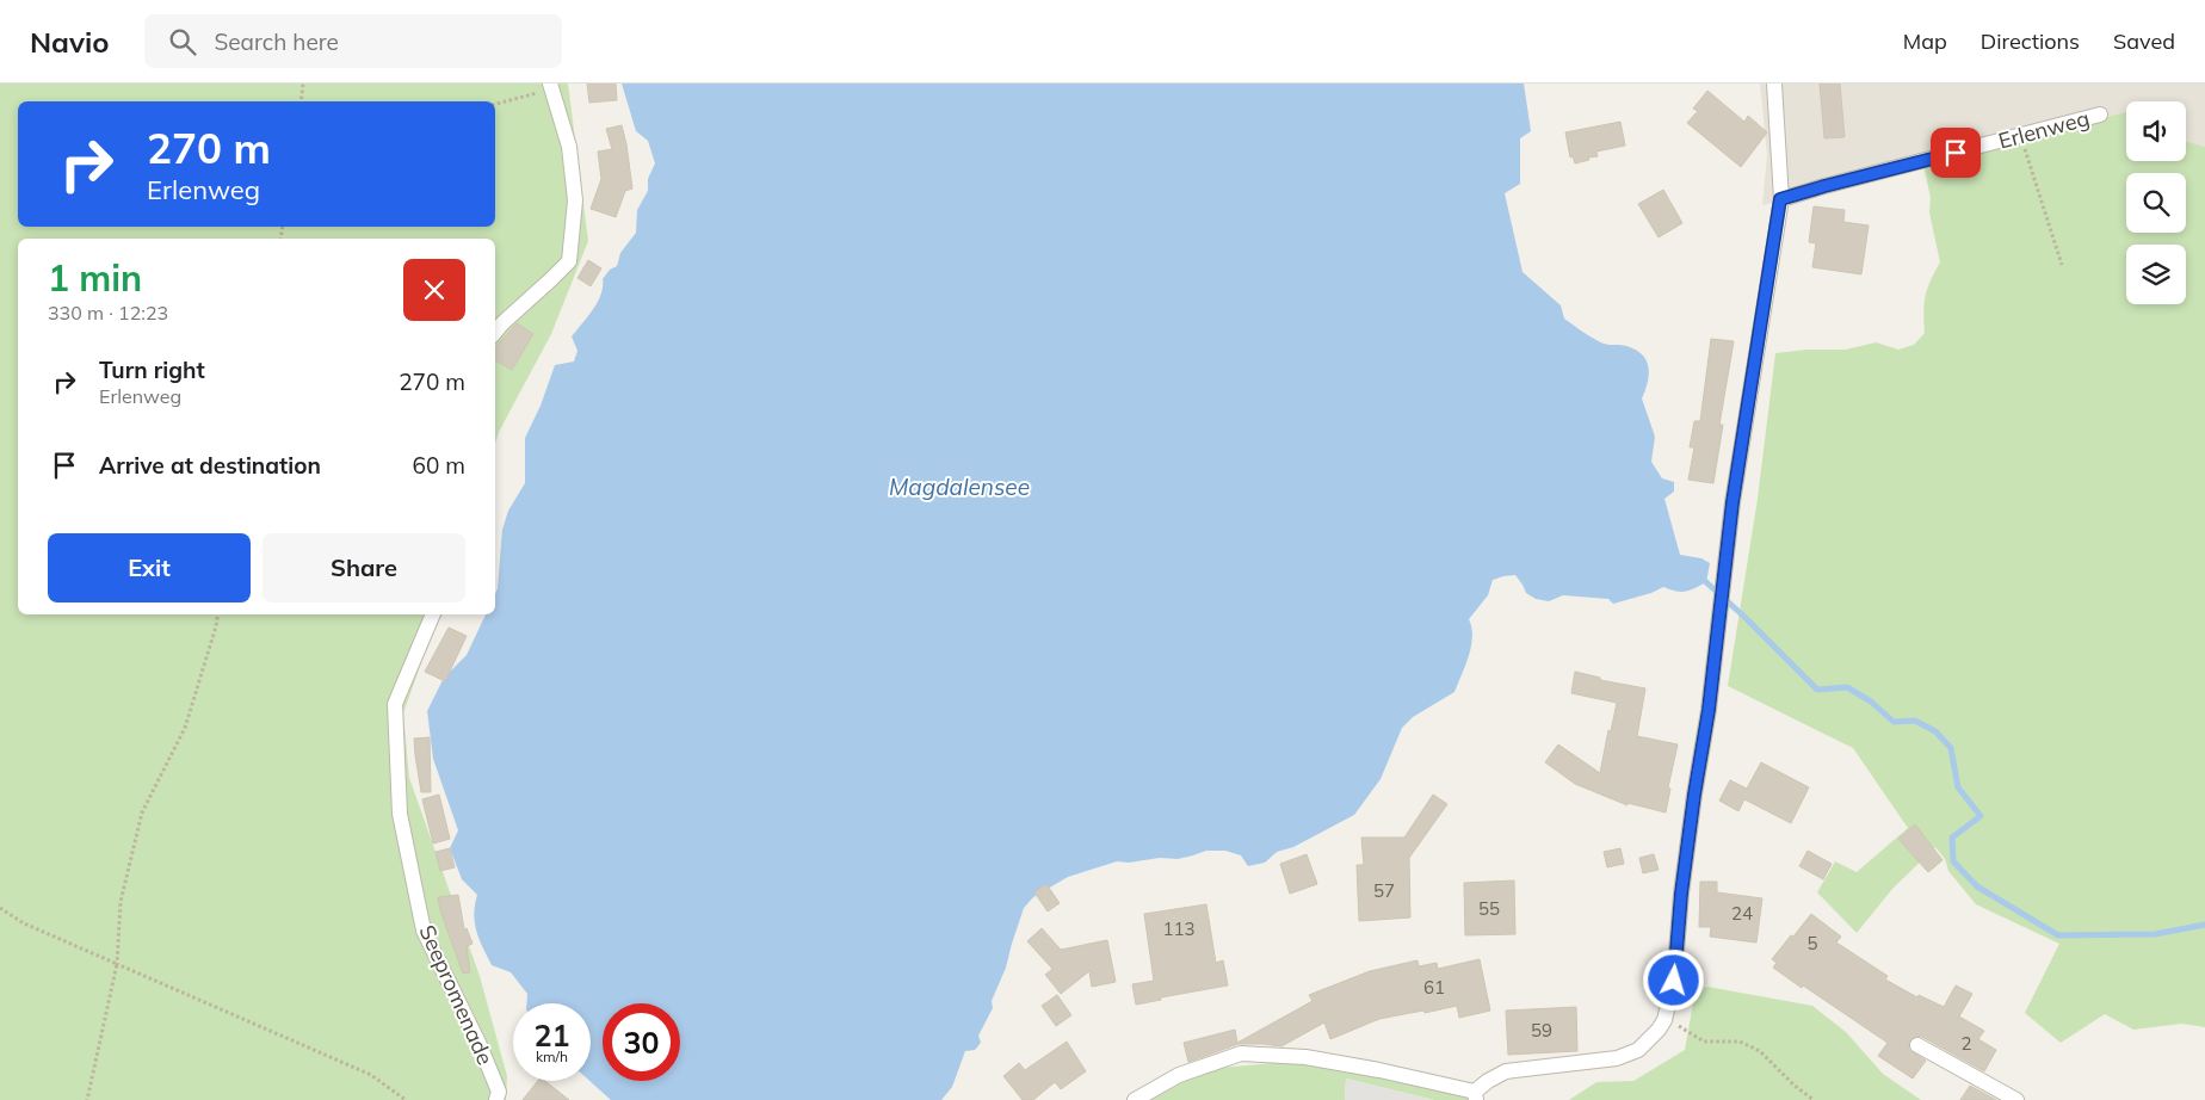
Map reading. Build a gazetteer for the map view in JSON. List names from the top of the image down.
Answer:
{
  "streets": {
    "street": ["Erlenweg", "Seepromenade"]
  },
  "water": ["Magdalensee"],
  "house_numbers": [
    "57",
    "55",
    "24",
    "113",
    "5",
    "61",
    "59",
    "2"
  ],
  "page": {
    "header": "Navio",
    "search": "Search here",
    "nav": ["Map", "Directions", "Saved"],
    "turn": ["270 m", "Erlenweg"],
    "heading": ["1 min", "330 m · 12:23"],
    "list": [
      {
        "name": "Turn right",
        "note": "Erlenweg",
        "value": "270 m"
      },
      {
        "name": "Arrive at destination",
        "value": "60 m"
      }
    ],
    "buttons": ["Exit", "Share"],
    "speed": "21 km/h",
    "limit": "30"
  }
}
